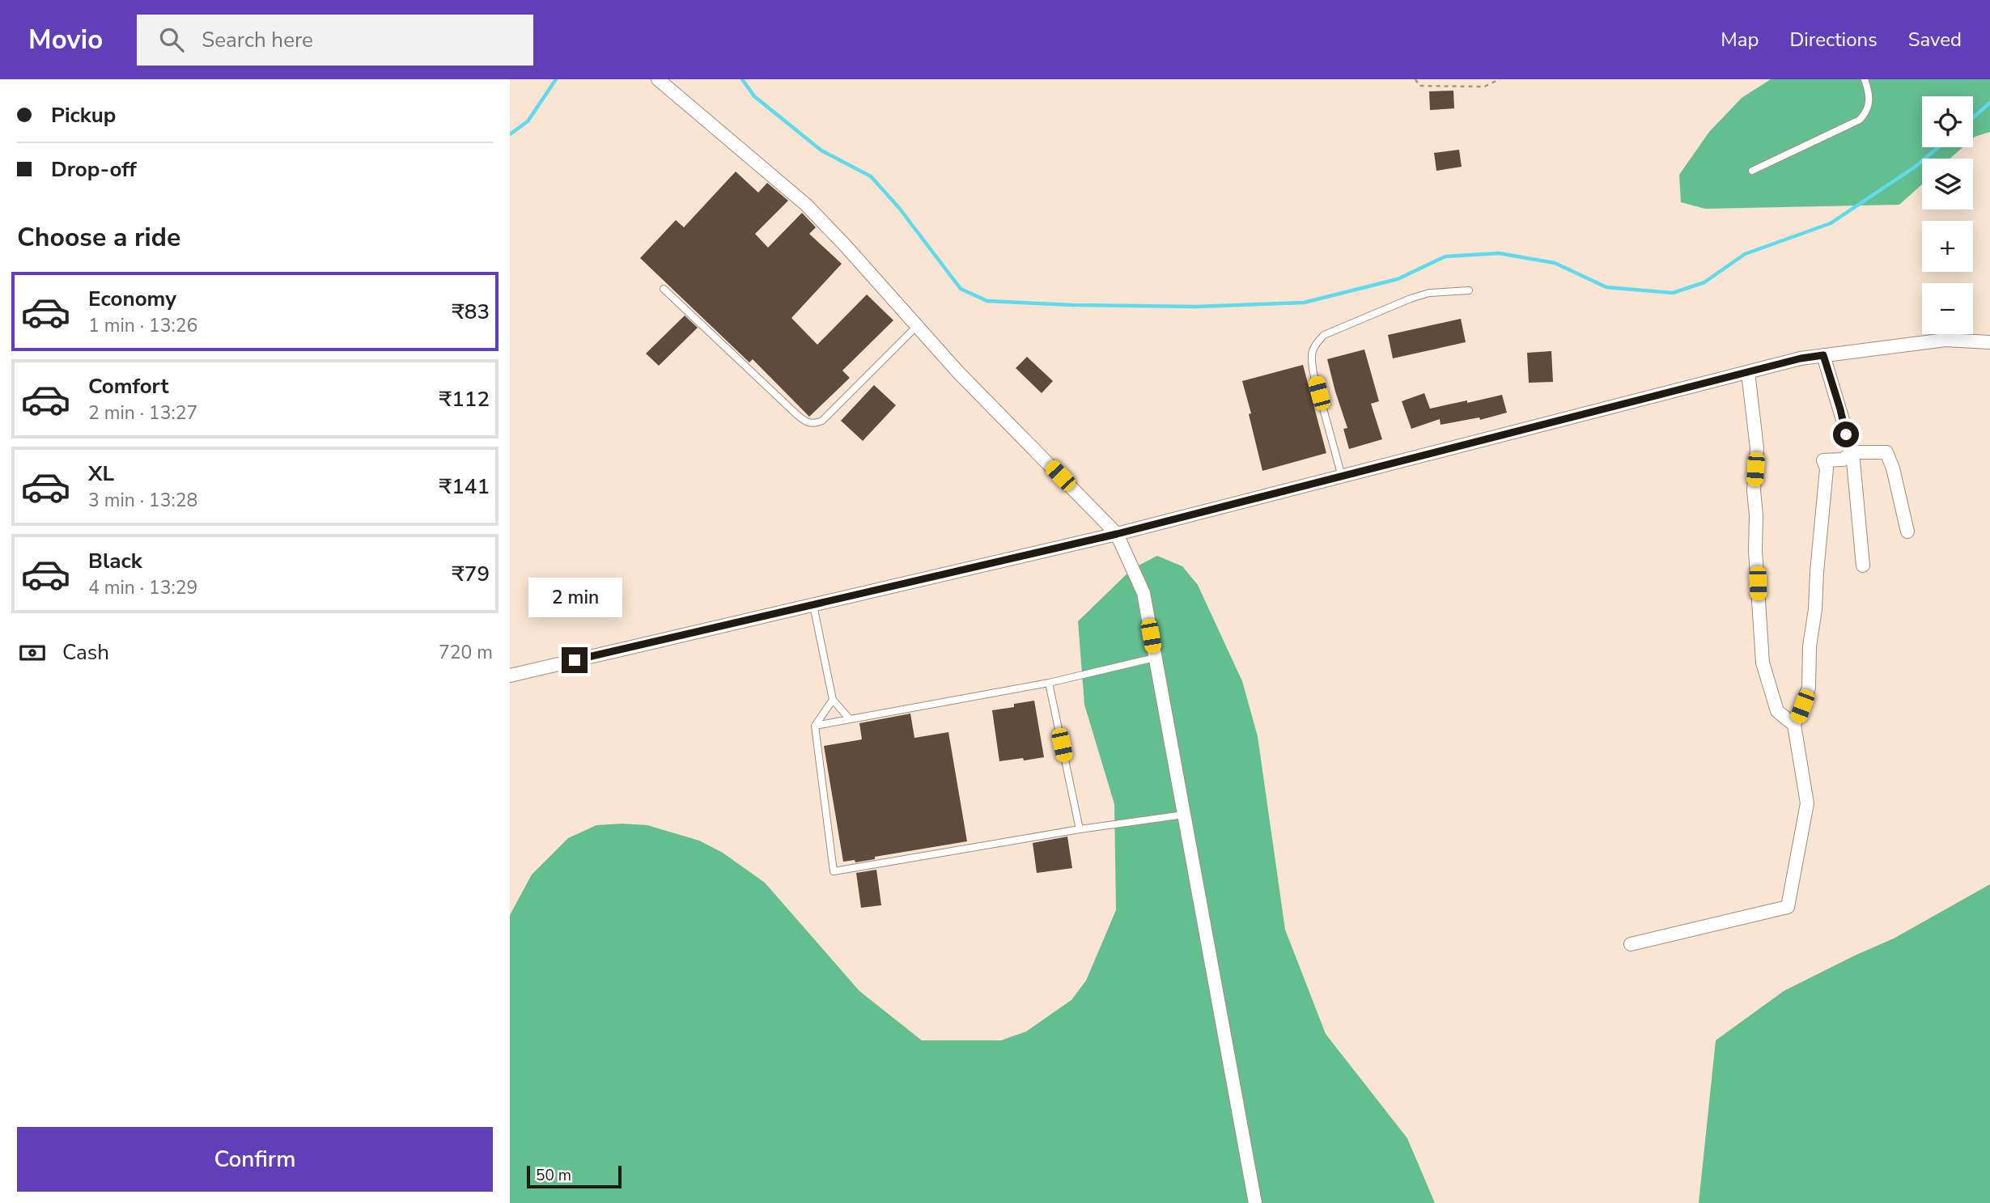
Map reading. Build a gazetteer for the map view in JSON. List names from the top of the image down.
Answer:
{
  "scale_bar": "50 m",
  "page": {
    "header": "Movio",
    "search": "Search here",
    "nav": ["Map", "Directions", "Saved"],
    "banner": ["Pickup", "Drop-off"],
    "map_buttons": ["+", "−"],
    "heading": "Choose a ride",
    "list": [
      {
        "name": "Economy",
        "note": "1 min · 13:26",
        "value": "₹83"
      },
      {
        "name": "Comfort",
        "note": "2 min · 13:27",
        "value": "₹112"
      },
      {
        "name": "XL",
        "note": "3 min · 13:28",
        "value": "₹141"
      },
      {
        "name": "Black",
        "note": "4 min · 13:29",
        "value": "₹79"
      }
    ],
    "bubble": "2 min",
    "pay": ["Cash", "720 m"],
    "buttons": "Confirm",
    "scale": "50 m"
  }
}
